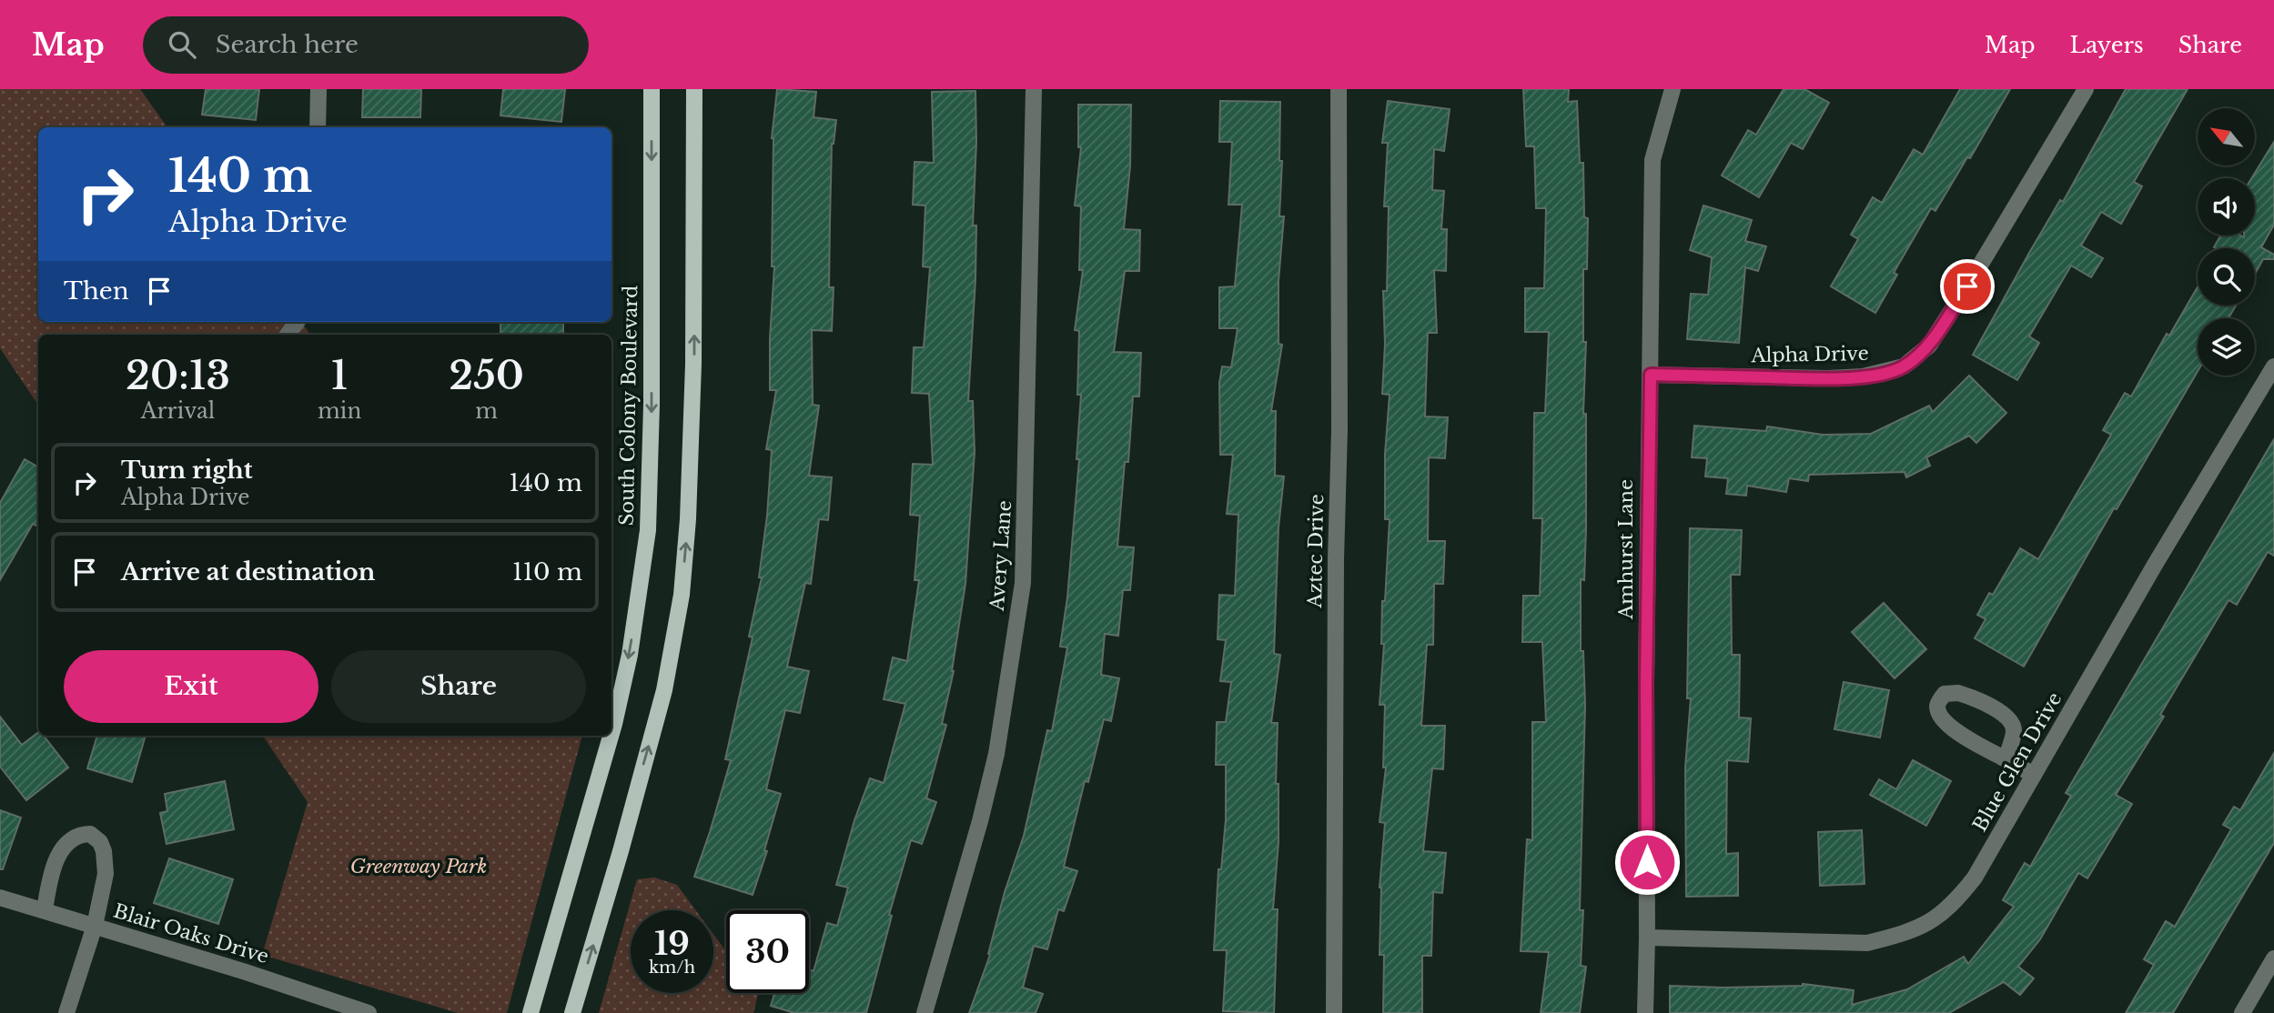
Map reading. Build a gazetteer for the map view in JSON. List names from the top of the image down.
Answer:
{
  "streets": {
    "main road": ["South Colony Boulevard"],
    "street": [
      "Alpha Drive",
      "Amhurst Lane",
      "Aztec Drive",
      "Avery Lane",
      "Blue Glen Drive",
      "Blair Oaks Drive"
    ]
  },
  "crossings": [
    ["Alpha Drive", "Amhurst Lane"],
    ["Amhurst Lane", "Blue Glen Drive"]
  ],
  "parks": ["Greenway Park"],
  "north": "top left",
  "page": {
    "header": "Map",
    "search": "Search here",
    "nav": ["Map", "Layers", "Share"],
    "turn": ["140 m", "Alpha Drive"],
    "then": "Then",
    "eta": [
      "20:13",
      "Arrival",
      "1",
      "min",
      "250",
      "m"
    ],
    "list": [
      {
        "name": "Turn right",
        "note": "Alpha Drive",
        "value": "140 m"
      },
      {
        "name": "Arrive at destination",
        "value": "110 m"
      }
    ],
    "buttons": ["Exit", "Share"],
    "speed": "19 km/h",
    "limit": "30"
  }
}
